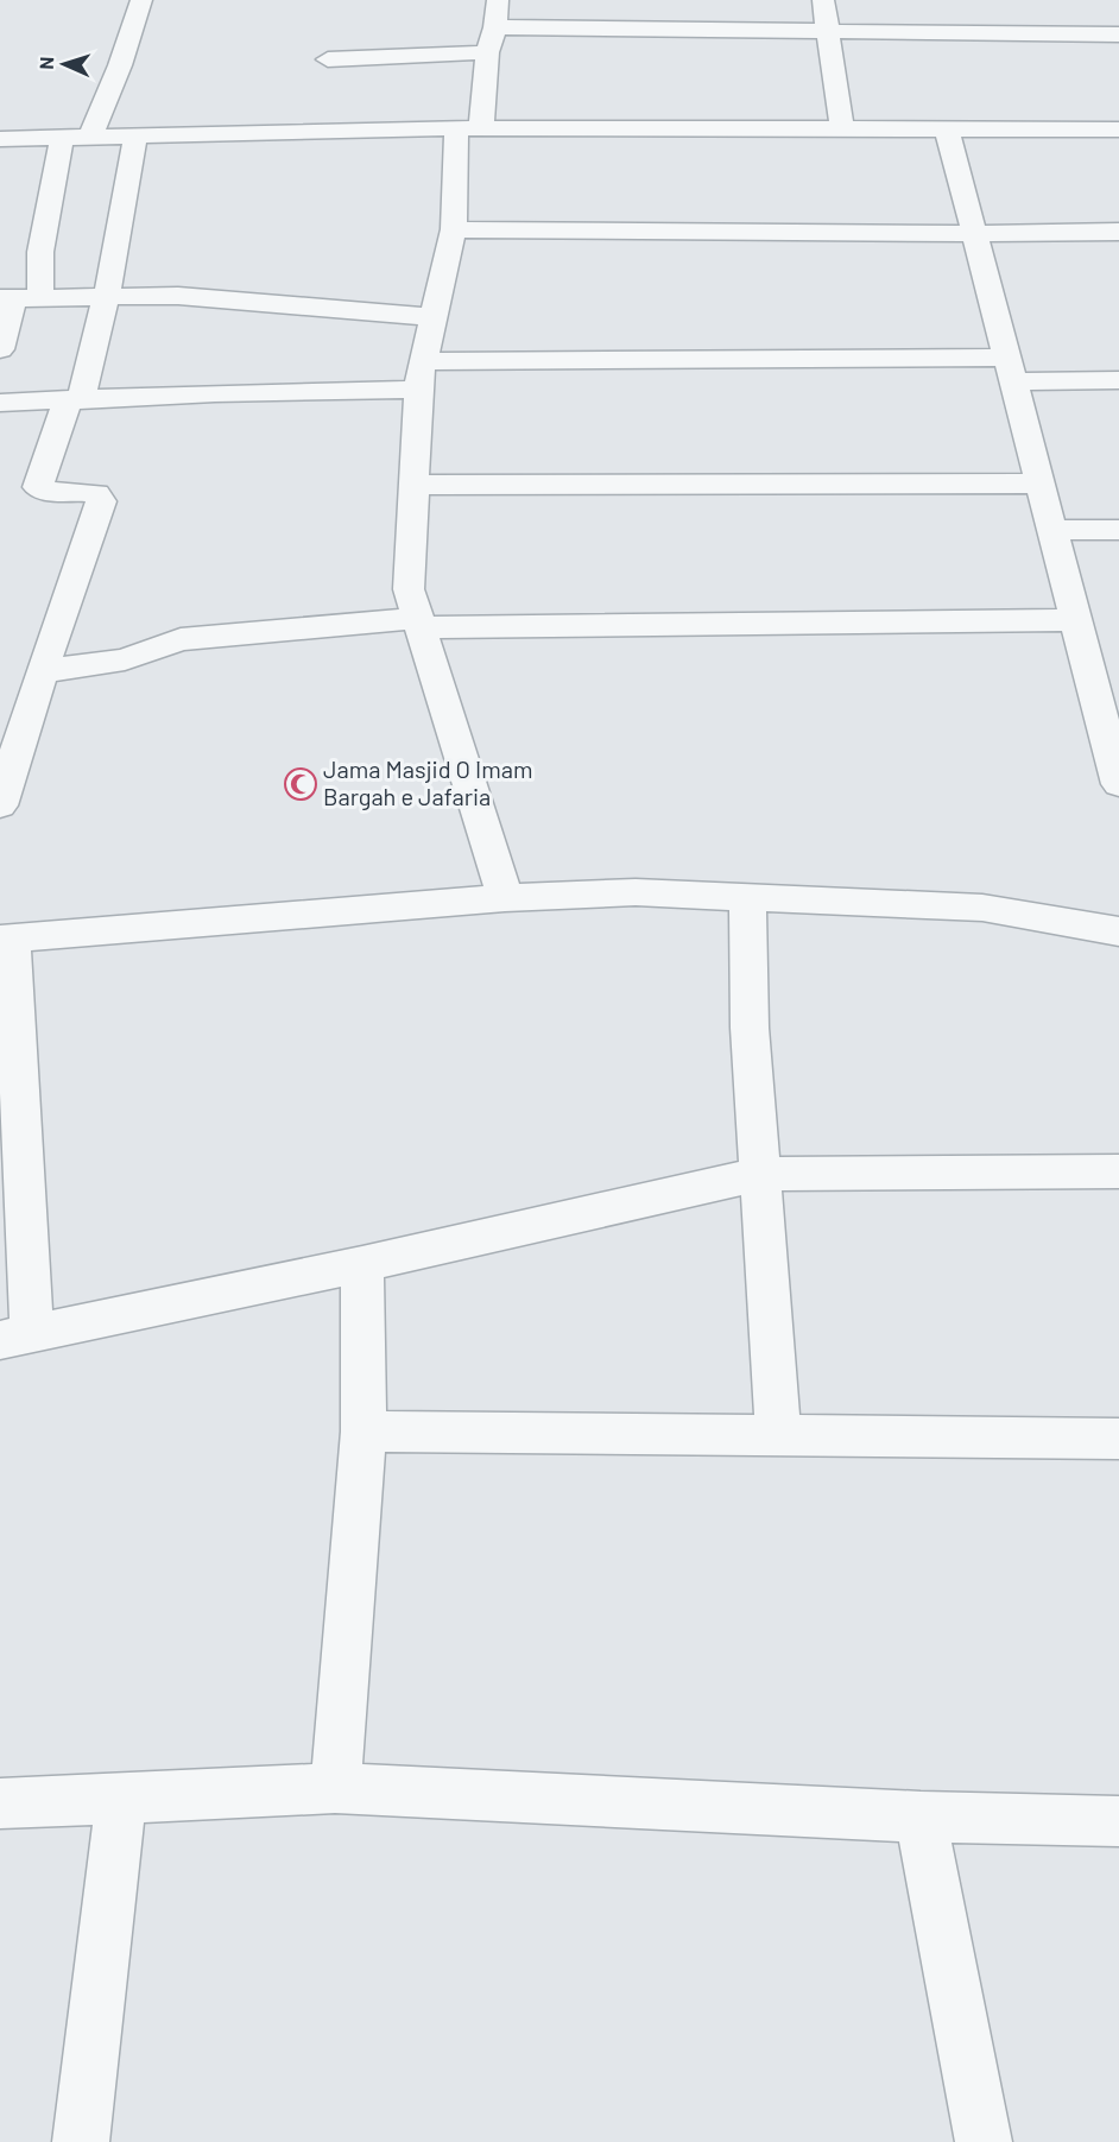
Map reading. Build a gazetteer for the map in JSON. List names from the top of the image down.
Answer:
{
  "places": {
    "mosque": ["Jama Masjid O Imam Bargah e Jafaria"]
  },
  "north": "left"
}
